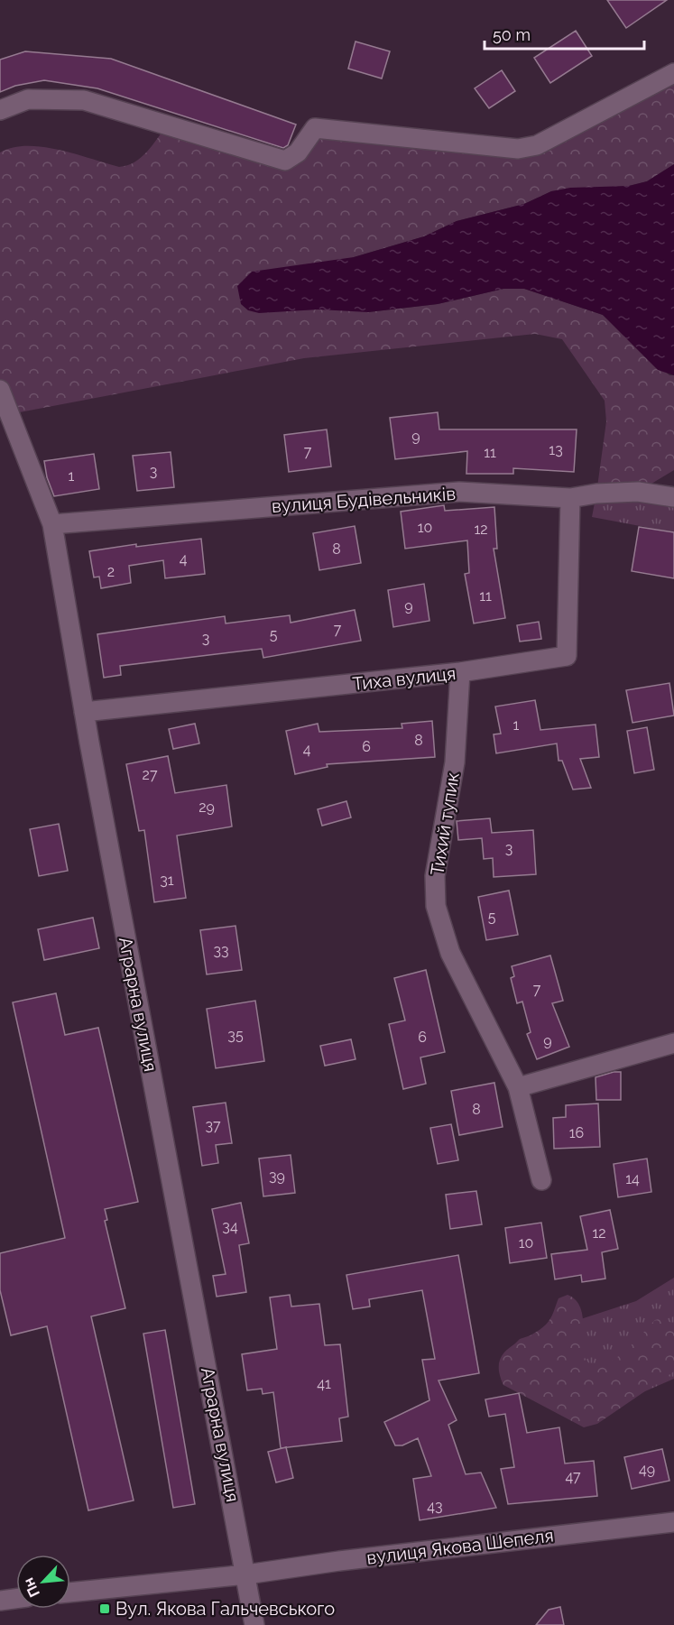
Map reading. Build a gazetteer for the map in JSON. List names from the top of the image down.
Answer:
{
  "streets": {
    "street": [
      "вулиця Будівельників",
      "Тиха вулиця",
      "Тихий тупик",
      "Аграрна вулиця",
      "вулиця Якова Шепеля"
    ]
  },
  "crossings": [
    ["вулиця Будівельників", "Тиха вулиця"],
    ["вулиця Будівельників", "Аграрна вулиця"],
    ["Тиха вулиця", "Тихий тупик"],
    ["Тиха вулиця", "Аграрна вулиця"],
    ["Аграрна вулиця", "вулиця Якова Шепеля"]
  ],
  "places": {
    "transit": ["Вул. Якова Гальчевського"]
  },
  "house_numbers": [
    "9",
    "13",
    "7",
    "11",
    "3",
    "1",
    "10",
    "12",
    "8",
    "4",
    "2",
    "11",
    "9",
    "7",
    "5",
    "3",
    "1",
    "8",
    "6",
    "4",
    "27",
    "29",
    "3",
    "31",
    "5",
    "33",
    "7",
    "35",
    "6",
    "9",
    "8",
    "37",
    "16",
    "39",
    "14",
    "34",
    "12",
    "10",
    "41",
    "49",
    "47",
    "43"
  ],
  "scale_bar": "50 m",
  "north": "bottom left"
}
